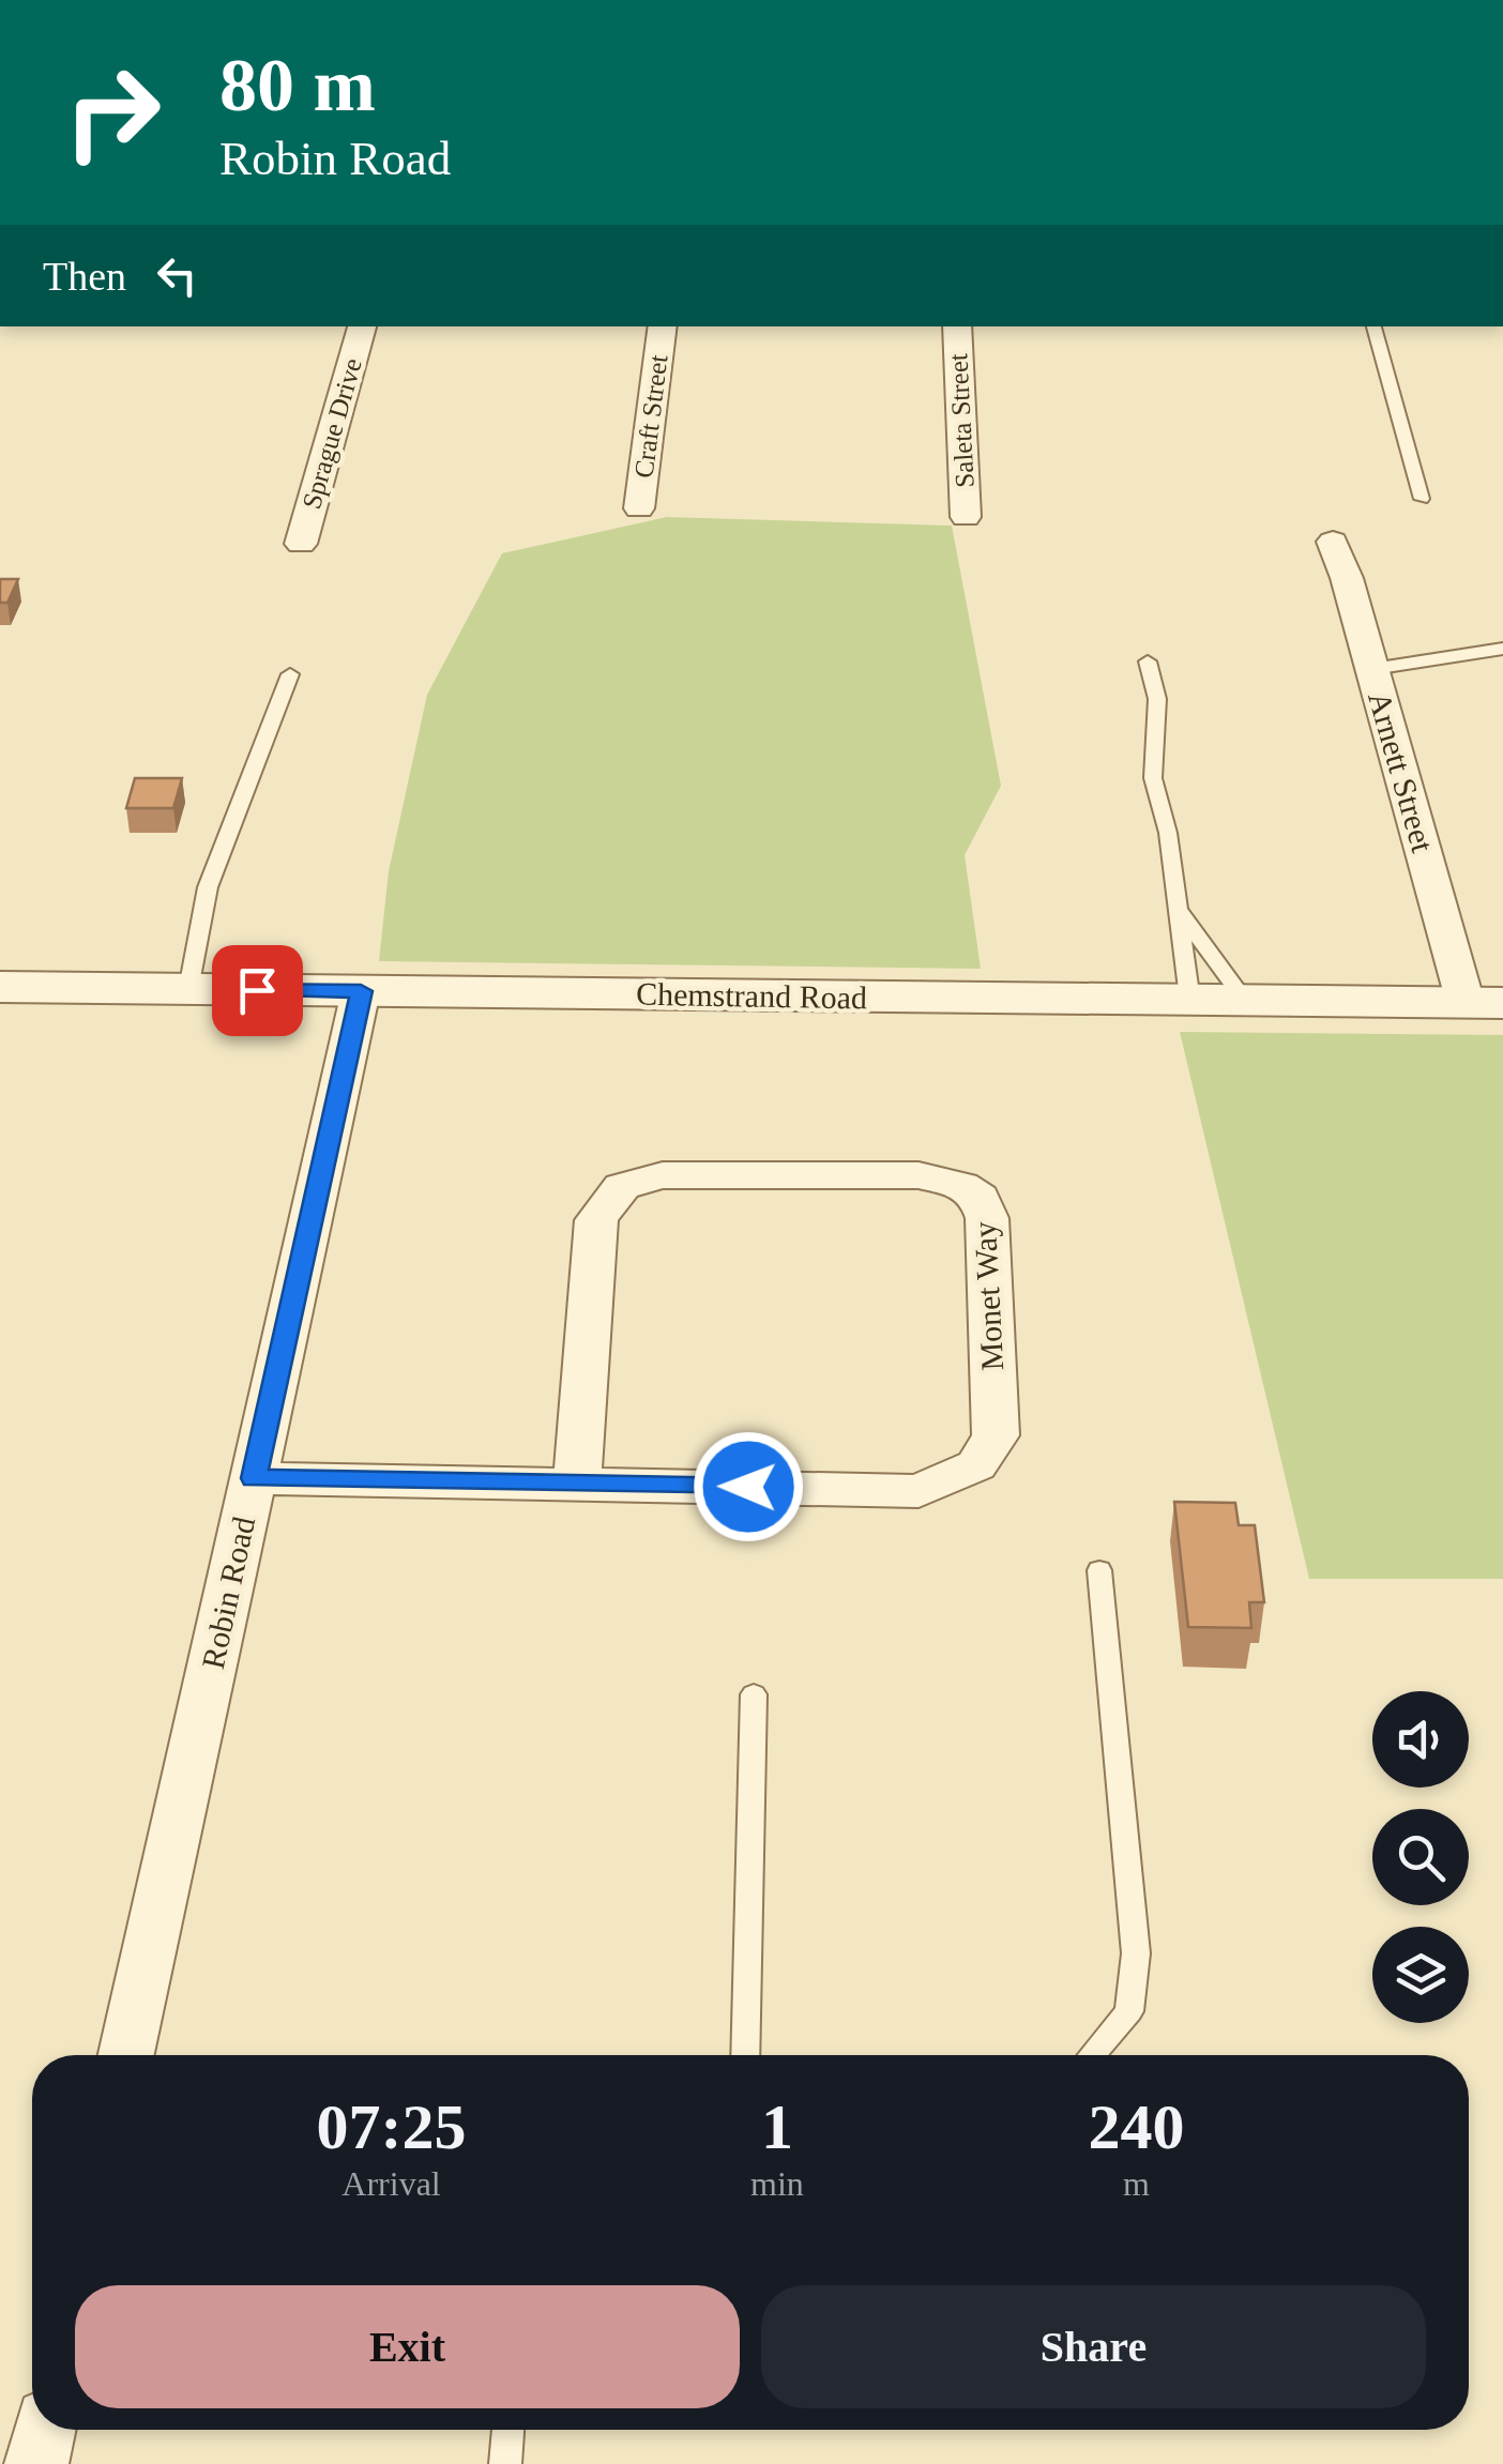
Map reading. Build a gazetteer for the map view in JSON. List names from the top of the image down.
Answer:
{
  "streets": {
    "street": [
      "Craft Street",
      "Saleta Street",
      "Sprague Drive",
      "Arnett Street",
      "Chemstrand Road",
      "Monet Way",
      "Robin Road"
    ]
  },
  "crossings": [
    ["Arnett Street", "Chemstrand Road"],
    ["Chemstrand Road", "Robin Road"],
    ["Monet Way", "Robin Road"]
  ],
  "page": {
    "turn": ["80 m", "Robin Road"],
    "then": "Then",
    "eta": [
      "07:25",
      "Arrival",
      "1",
      "min",
      "240",
      "m"
    ],
    "buttons": ["Exit", "Share"]
  }
}
